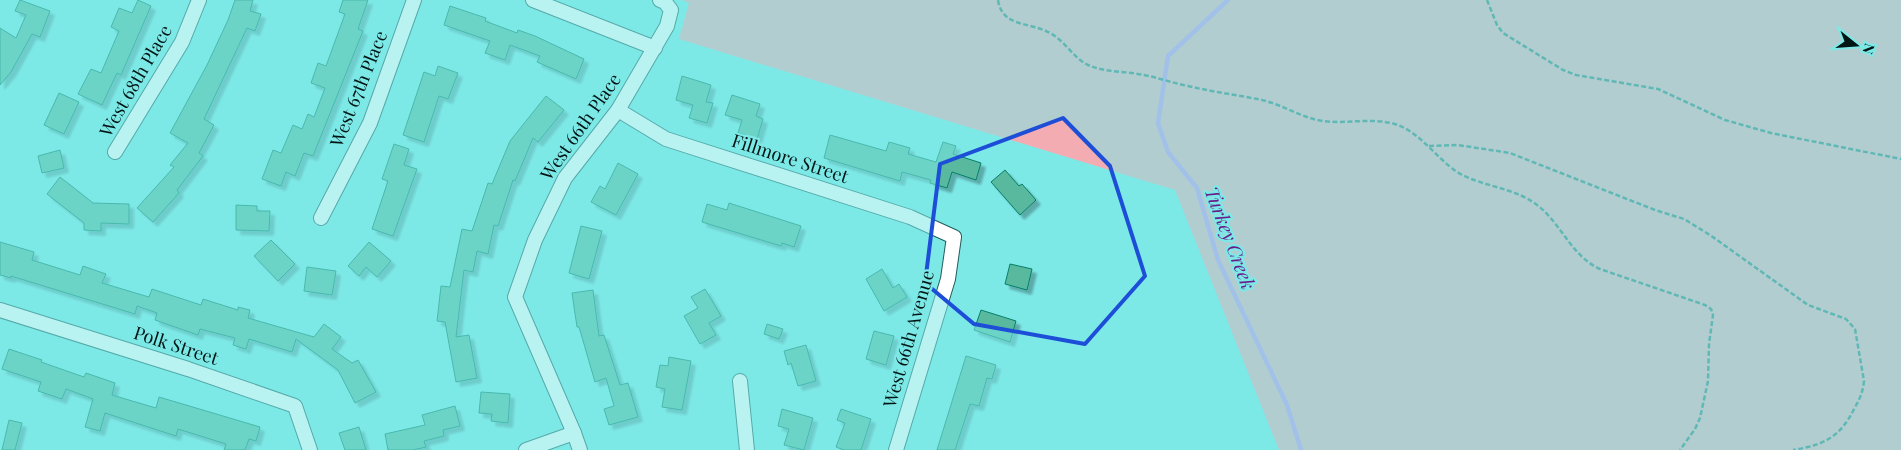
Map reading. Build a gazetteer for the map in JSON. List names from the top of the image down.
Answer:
{
  "streets": {
    "street": [
      "West 68th Place",
      "West 67th Place",
      "West 66th Place",
      "Fillmore Street",
      "West 66th Avenue",
      "Polk Street"
    ]
  },
  "crossings": [
    ["West 66th Place", "Fillmore Street"],
    ["Fillmore Street", "West 66th Avenue"]
  ],
  "water": ["Turkey Creek"],
  "north": "right"
}
